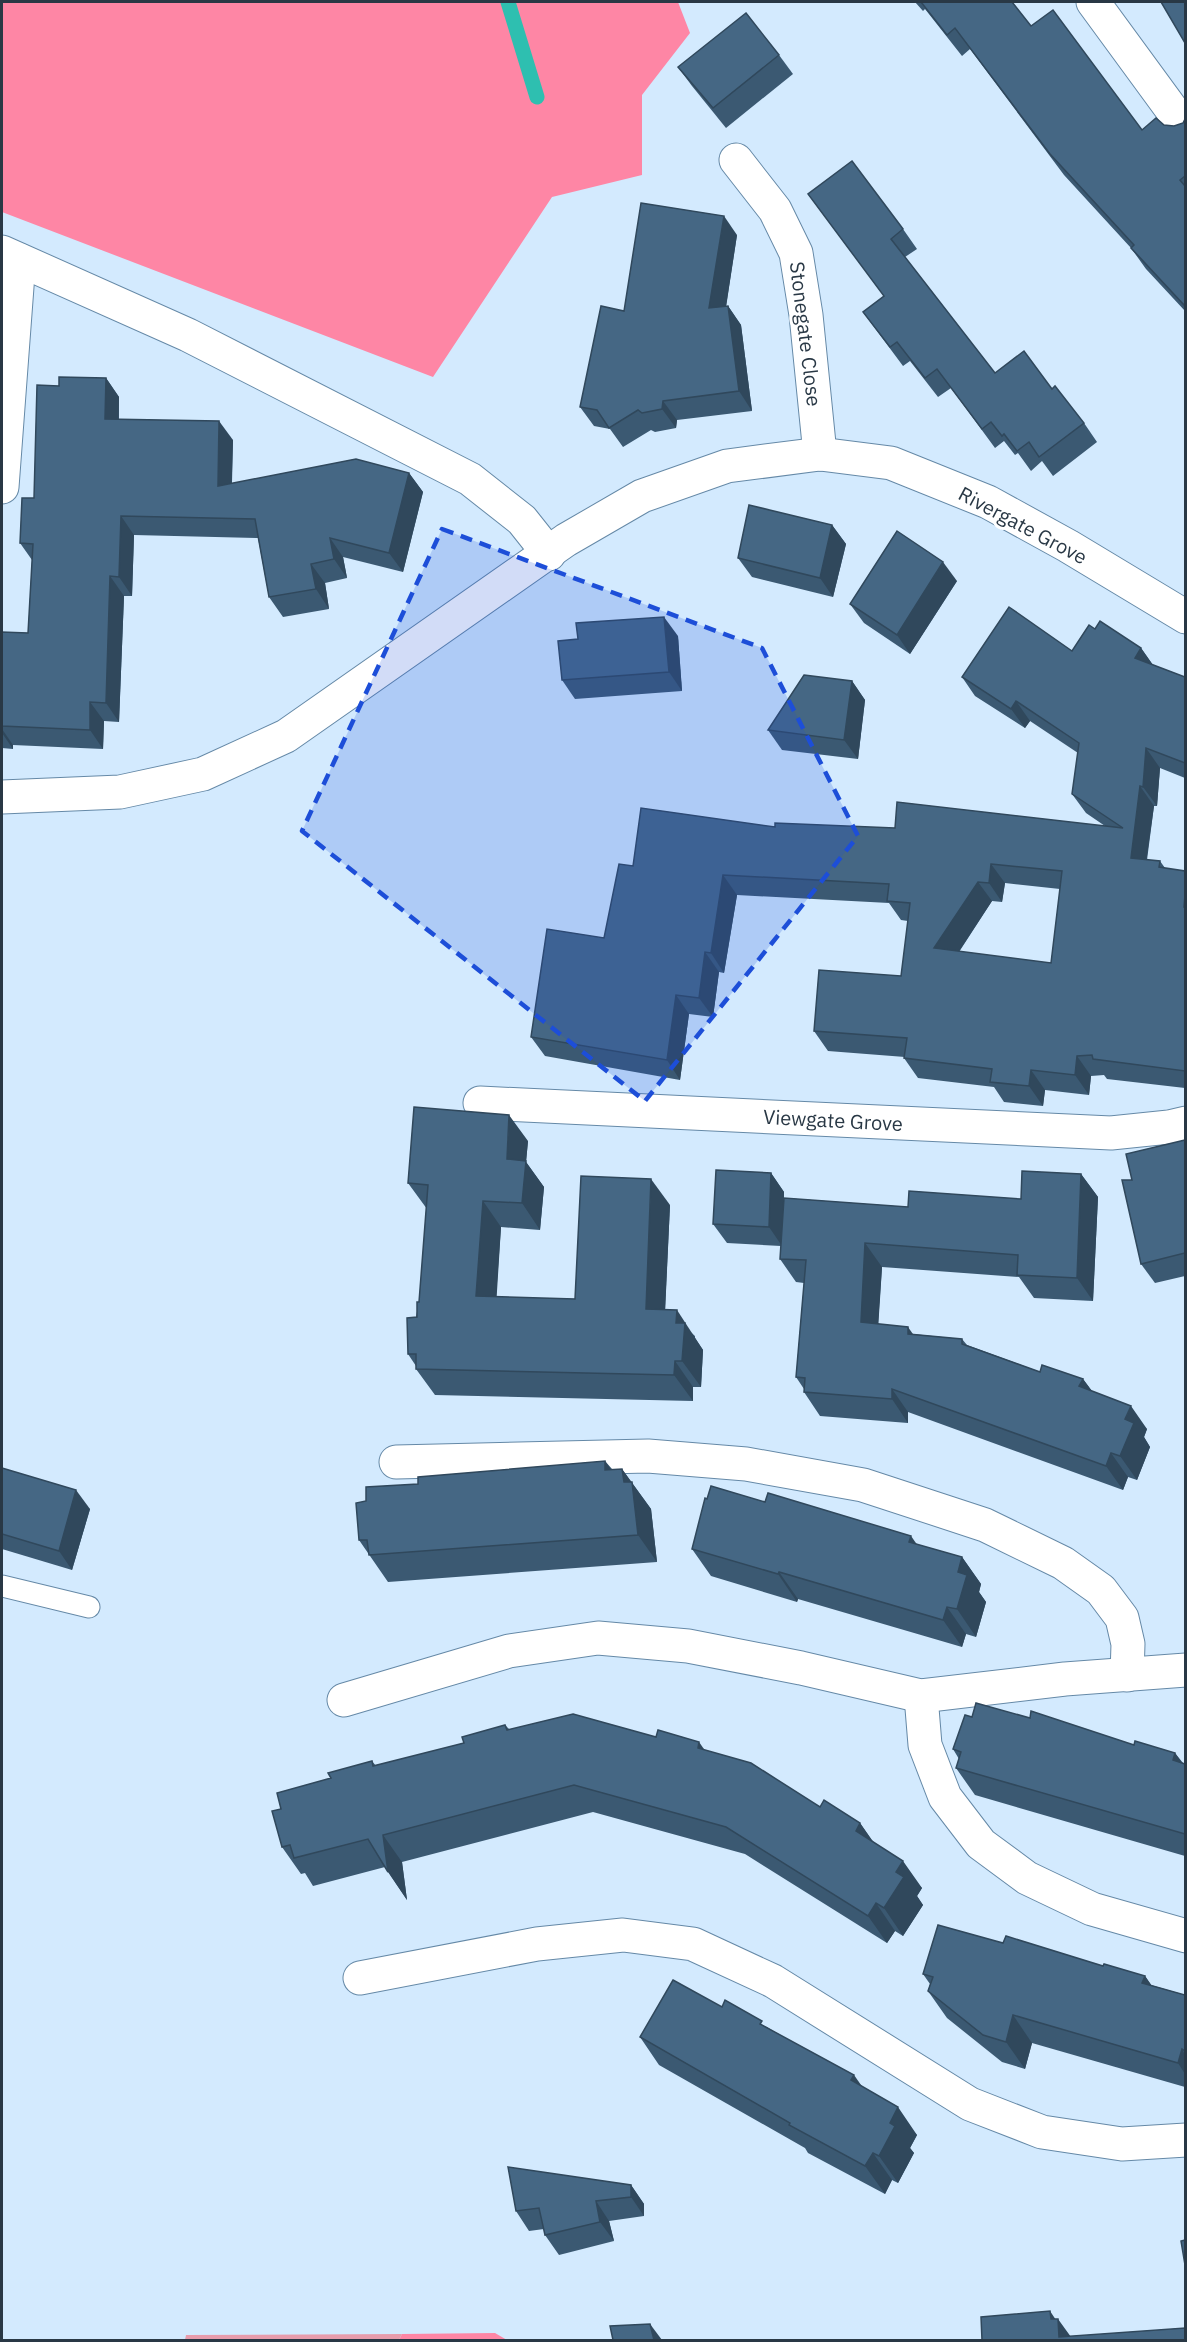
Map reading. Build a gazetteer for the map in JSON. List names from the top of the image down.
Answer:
{
  "streets": {
    "street": ["Stonegate Close", "Rivergate Grove", "Viewgate Grove"]
  },
  "crossings": [
    ["Stonegate Close", "Rivergate Grove"]
  ]
}
